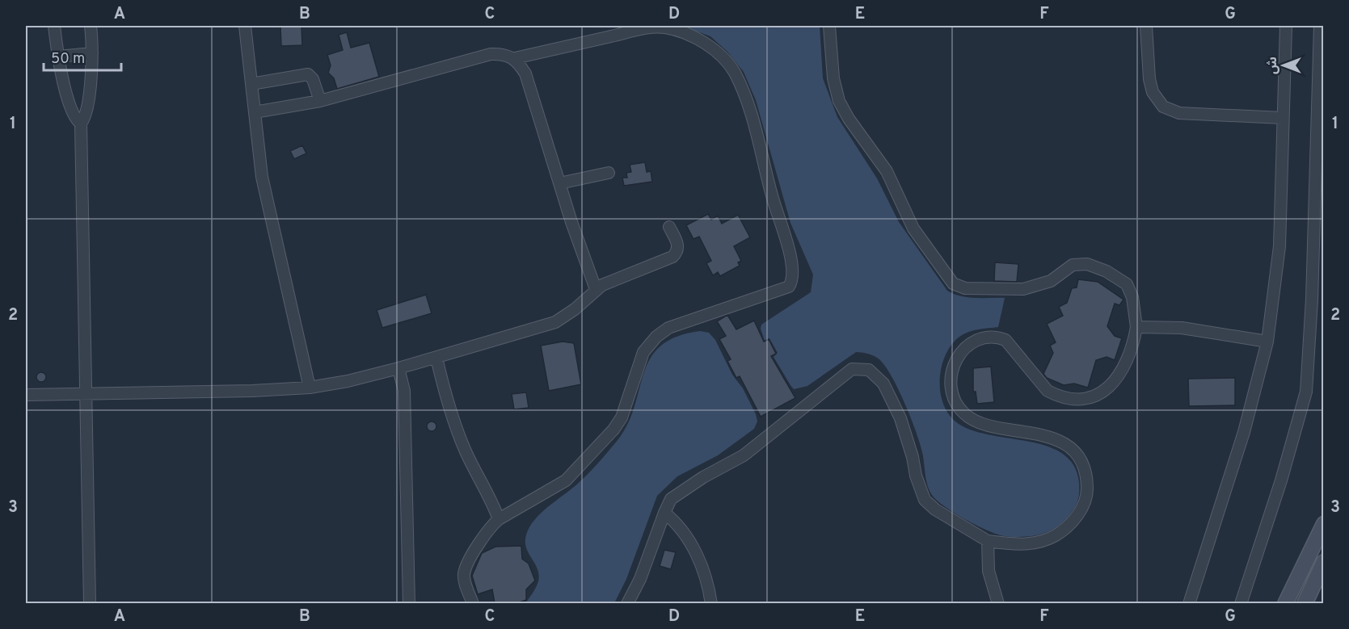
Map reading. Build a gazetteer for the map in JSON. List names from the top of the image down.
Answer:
{
  "scale_bar": "50 m",
  "north": "left",
  "grid": {
    "columns": [
      "A",
      "B",
      "C",
      "D",
      "E",
      "F",
      "G"
    ],
    "rows": ["1", "2", "3"]
  }
}
